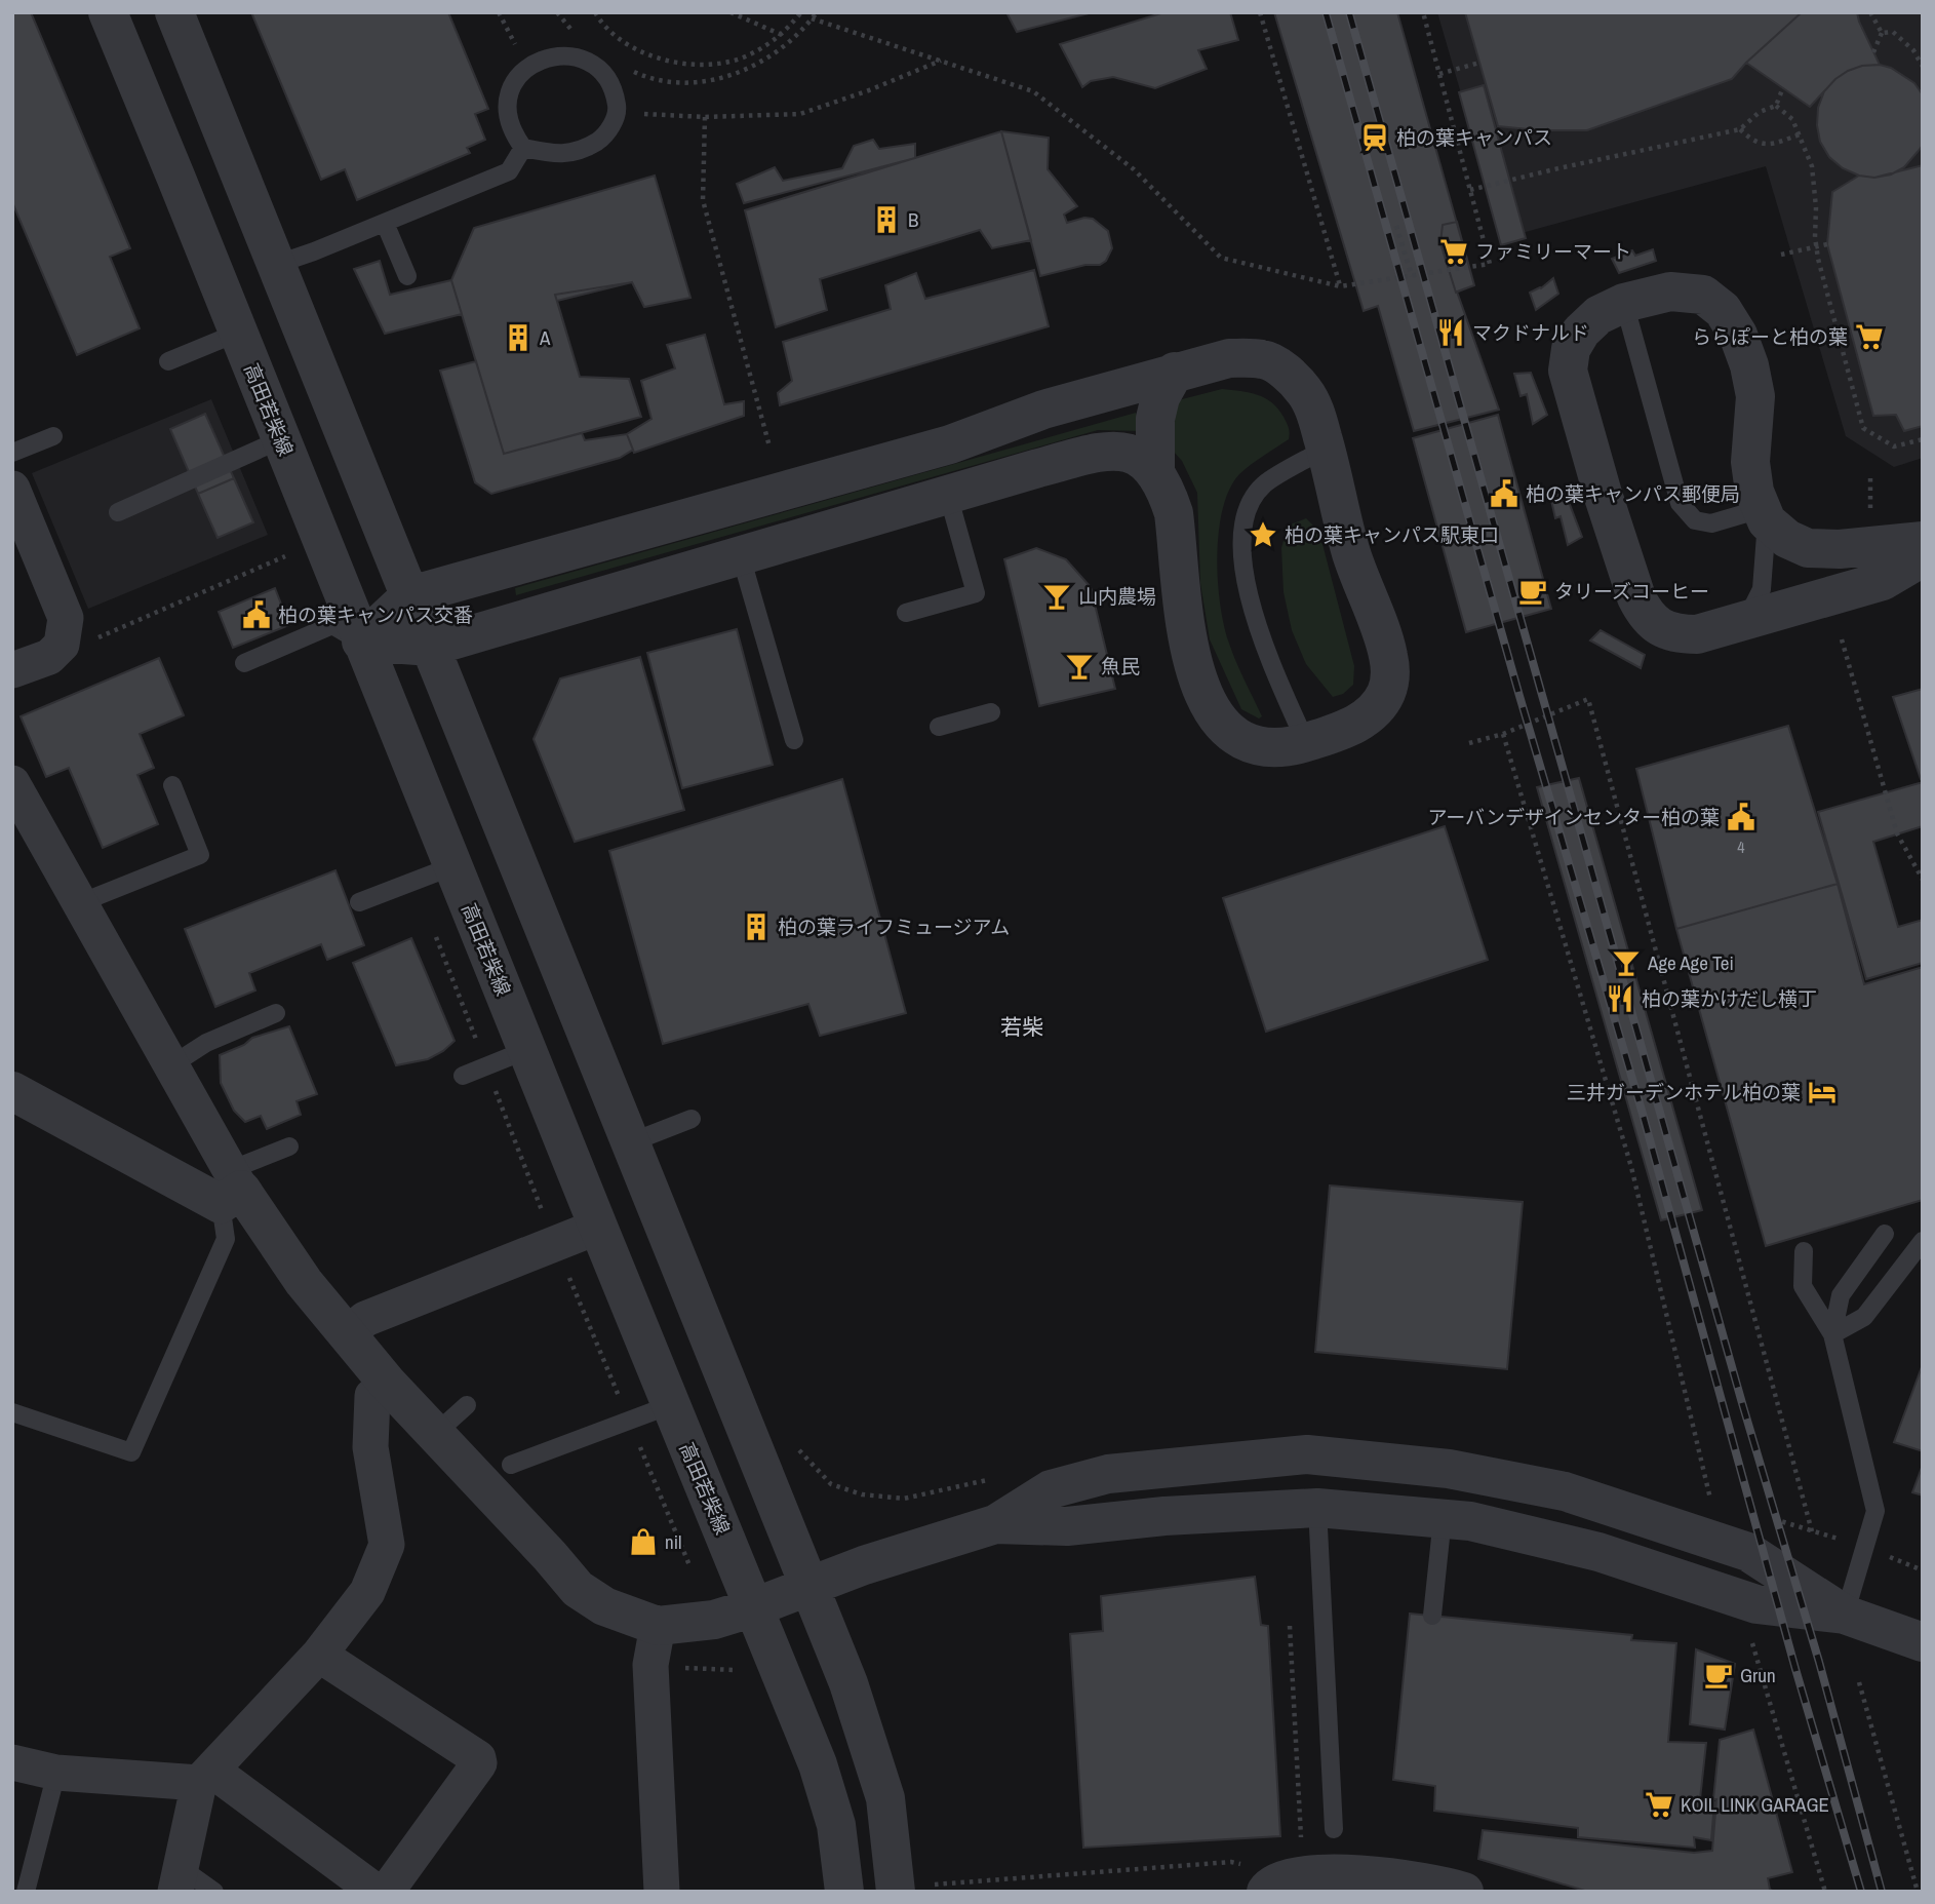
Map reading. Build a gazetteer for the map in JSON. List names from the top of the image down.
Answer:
{
  "streets": {
    "street": ["高田若柴線"]
  },
  "districts": ["若柴"],
  "places": {
    "station": ["柏の葉キャンパス"],
    "building": ["B", "A", "柏の葉ライフミュージアム"],
    "supermarket": ["ファミリーマート", "ららぽーと柏の葉", "KOIL LINK GARAGE"],
    "restaurant": ["マクドナルド", "柏の葉かけだし横丁"],
    "public building": ["柏の葉キャンパス郵便局", "柏の葉キャンパス交番", "アーバンデザインセンター柏の葉"],
    "place": ["柏の葉キャンパス駅東口"],
    "cafe": ["タリーズコーヒー", "Grun"],
    "bar": ["山内農場", "魚民", "Age Age Tei"],
    "hotel": ["三井ガーデンホテル柏の葉"],
    "shop": ["nil"]
  },
  "house_numbers": ["4"]
}
